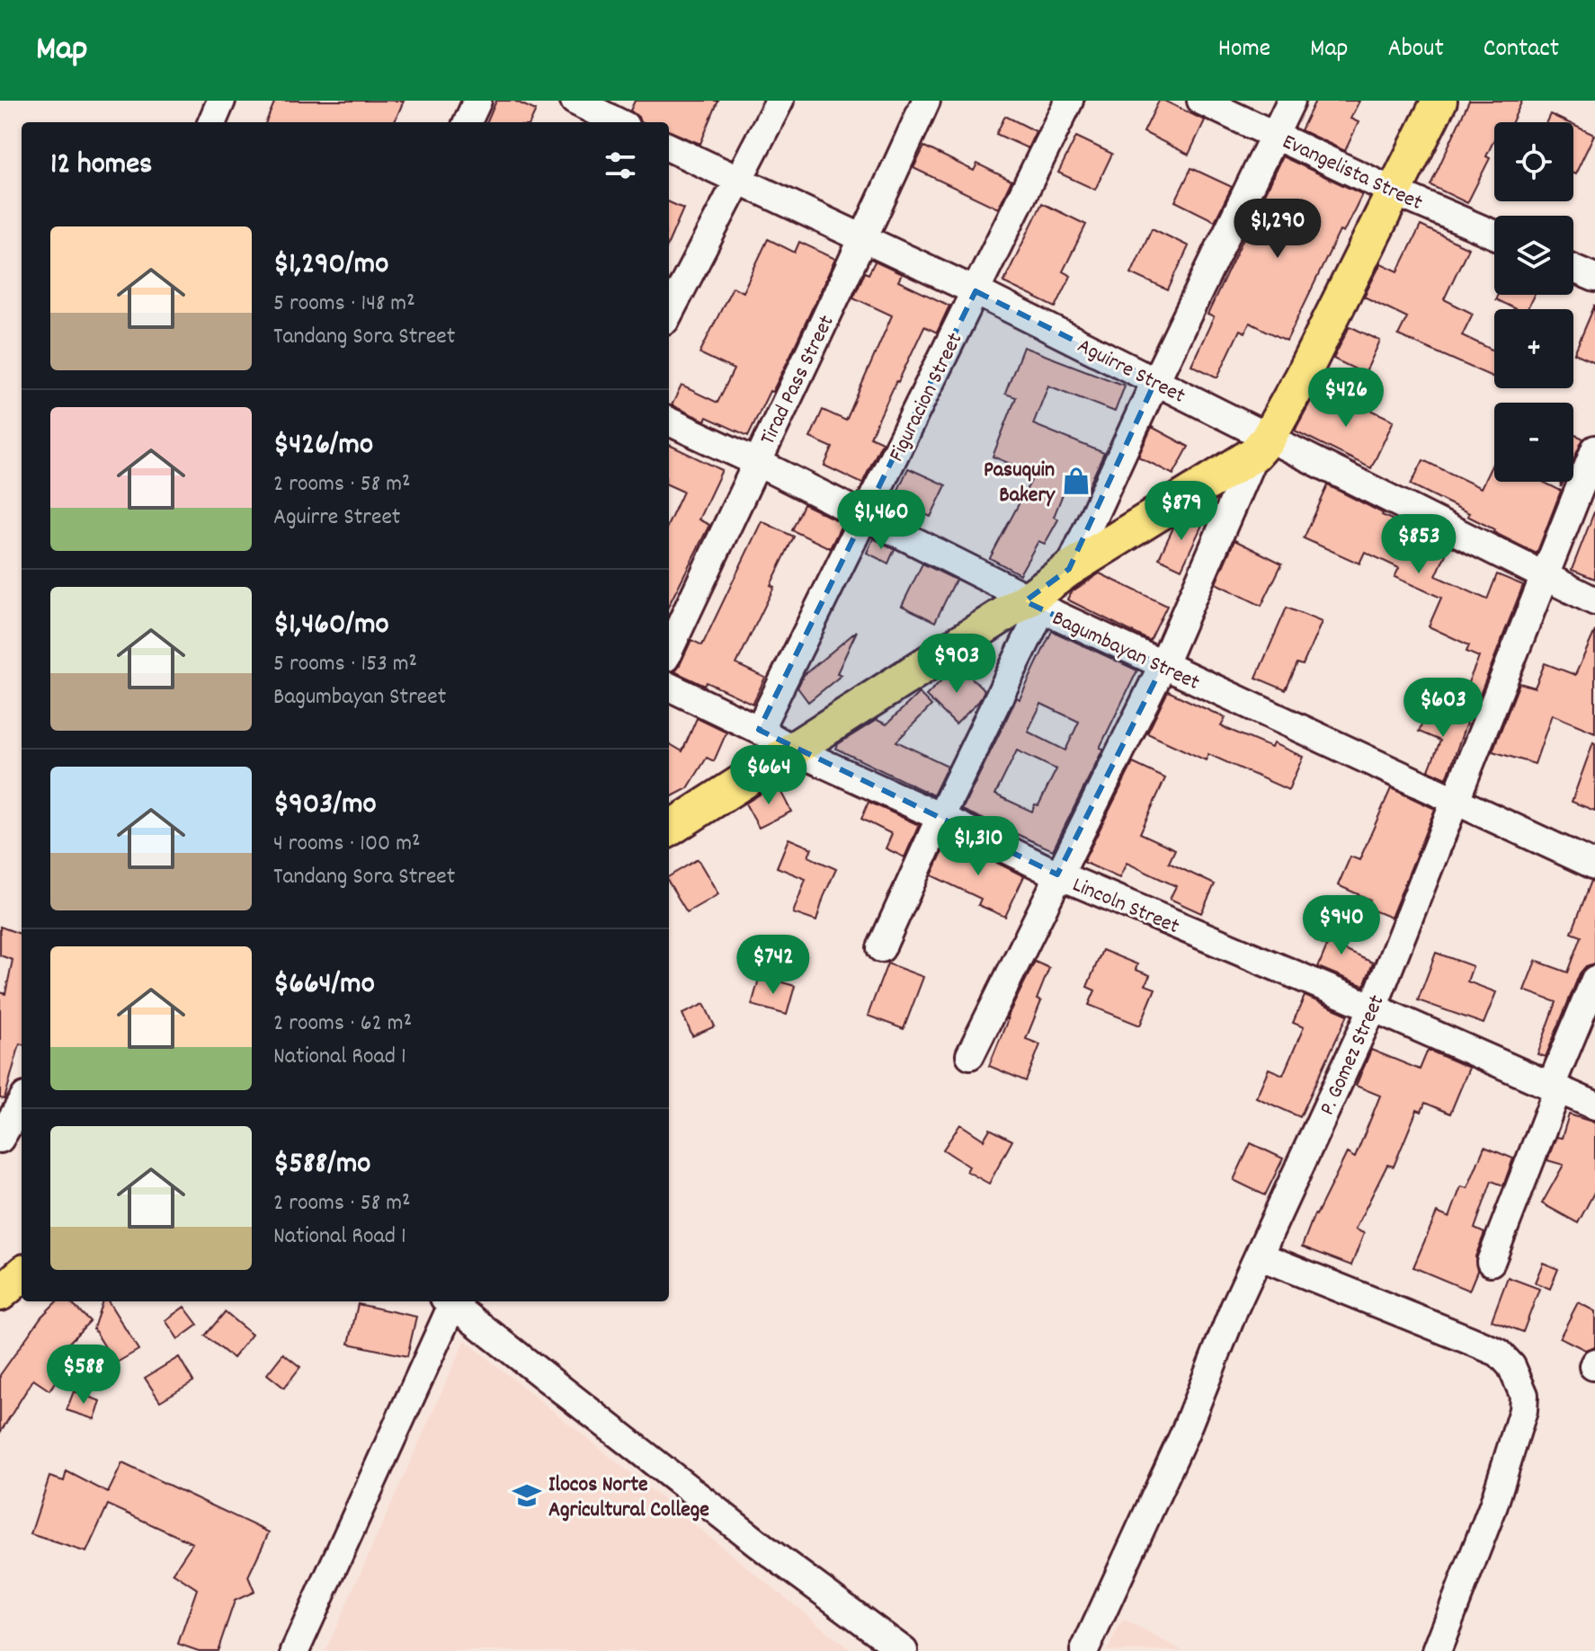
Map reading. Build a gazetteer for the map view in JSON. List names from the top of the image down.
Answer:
{
  "streets": {
    "street": [
      "Evangelista Street",
      "Aguirre Street",
      "Tirad Pass Street",
      "Figuracion Street",
      "Bagumbayan Street",
      "Lincoln Street",
      "P. Gomez Street"
    ]
  },
  "crossings": [
    ["Aguirre Street", "Tirad Pass Street"],
    ["Aguirre Street", "Figuracion Street"],
    ["Aguirre Street", "P. Gomez Street"],
    ["Tirad Pass Street", "Bagumbayan Street"],
    ["Figuracion Street", "Bagumbayan Street"],
    ["Figuracion Street", "Lincoln Street"],
    ["Bagumbayan Street", "P. Gomez Street"],
    ["Lincoln Street", "P. Gomez Street"]
  ],
  "places": {
    "shop": ["Pasuquin Bakery"],
    "school or university": ["Ilocos Norte Agricultural College"]
  },
  "page": {
    "header": "Map",
    "nav": [
      "Home",
      "Map",
      "About",
      "Contact"
    ],
    "map_buttons": ["+", "−"],
    "heading": "12 homes",
    "price": [
      "$1,290",
      "$426",
      "$879",
      "$1,460",
      "$853",
      "$903",
      "$603",
      "$664",
      "$1,310",
      "$940",
      "$742",
      "$588"
    ],
    "list": [
      {
        "name": "$1,290/mo",
        "note": "5 rooms · 148 m² · Tandang Sora Street"
      },
      {
        "name": "$426/mo",
        "note": "2 rooms · 58 m² · Aguirre Street"
      },
      {
        "name": "$1,460/mo",
        "note": "5 rooms · 153 m² · Bagumbayan Street"
      },
      {
        "name": "$903/mo",
        "note": "4 rooms · 100 m² · Tandang Sora Street"
      },
      {
        "name": "$664/mo",
        "note": "2 rooms · 62 m² · National Road 1"
      },
      {
        "name": "$588/mo",
        "note": "2 rooms · 58 m² · National Road 1"
      }
    ]
  }
}
